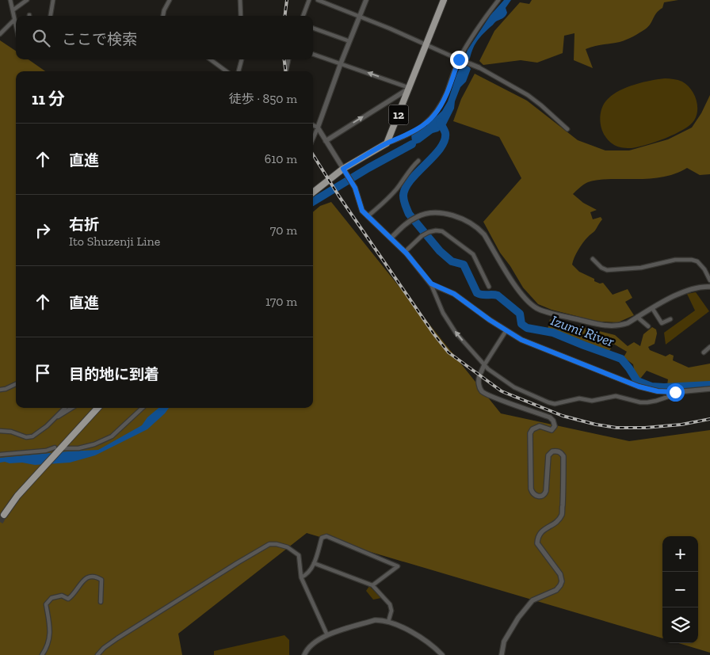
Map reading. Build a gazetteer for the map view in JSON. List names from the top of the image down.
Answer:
{
  "streets": {
    "main road": ["12"]
  },
  "water": ["Izumi River"],
  "page": {
    "search": "ここで検索",
    "heading": ["11 分", "徒歩 · 850 m"],
    "list": [
      ["直進", "610 m"],
      ["右折", "Ito Shuzenji Line", "70 m"],
      ["直進", "170 m"],
      "目的地に到着"
    ],
    "map_buttons": ["+", "−"]
  }
}
